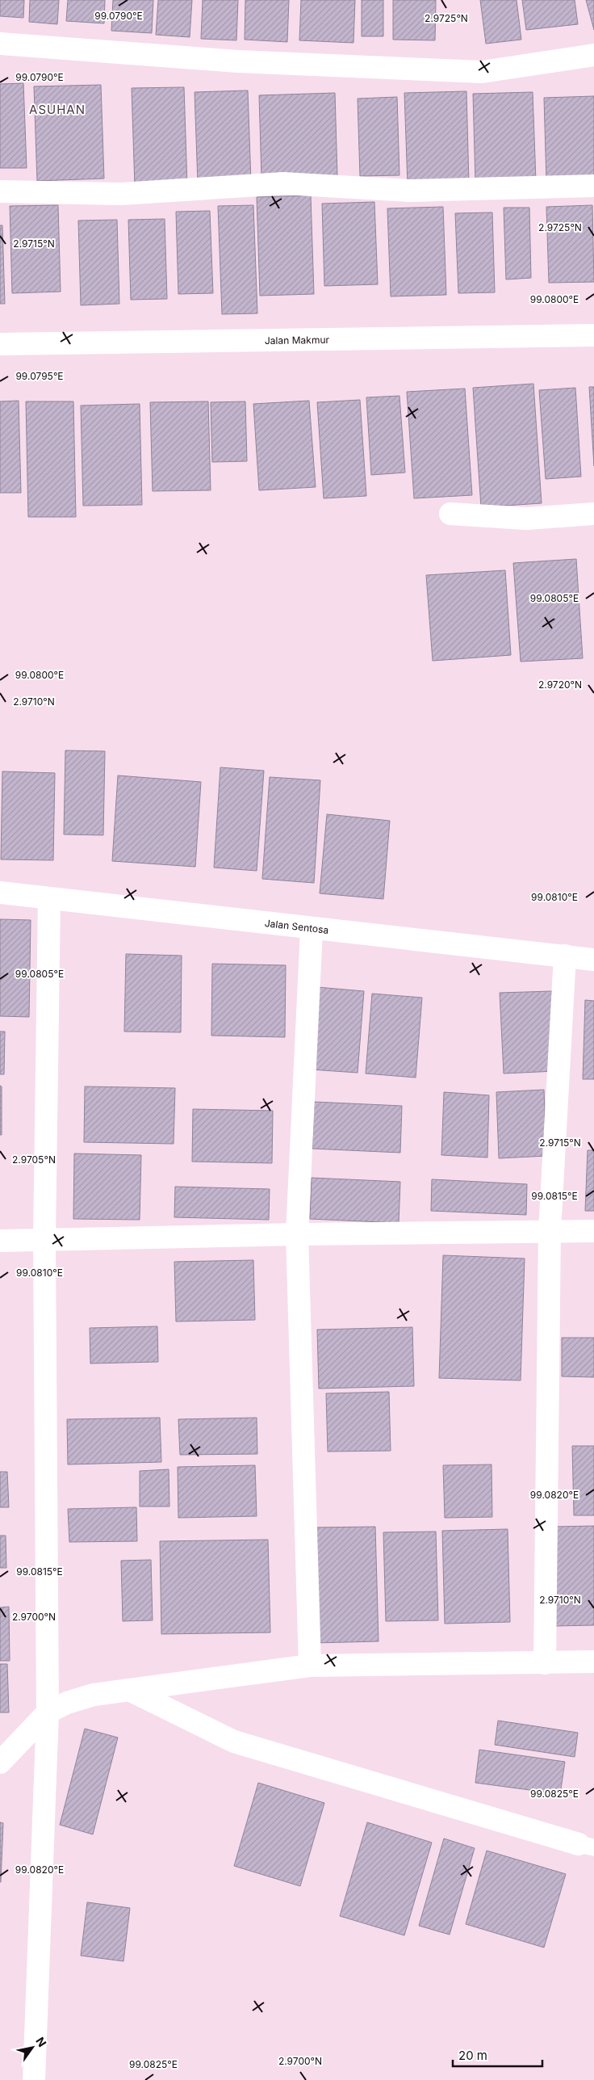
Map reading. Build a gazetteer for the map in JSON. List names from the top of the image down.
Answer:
{
  "streets": {
    "street": ["Jalan Makmur", "Jalan Sentosa"]
  },
  "districts": ["ASUHAN"],
  "scale_bar": "20 m",
  "north": "top right",
  "coordinates": [
    "99.0790°E",
    "2.9725°N",
    "2.9715°N",
    "99.0800°E",
    "99.0795°E",
    "99.0805°E",
    "2.9720°N",
    "2.9710°N",
    "99.0810°E",
    "2.9705°N",
    "99.0815°E",
    "99.0820°E",
    "2.9700°N",
    "99.0825°E"
  ]
}
